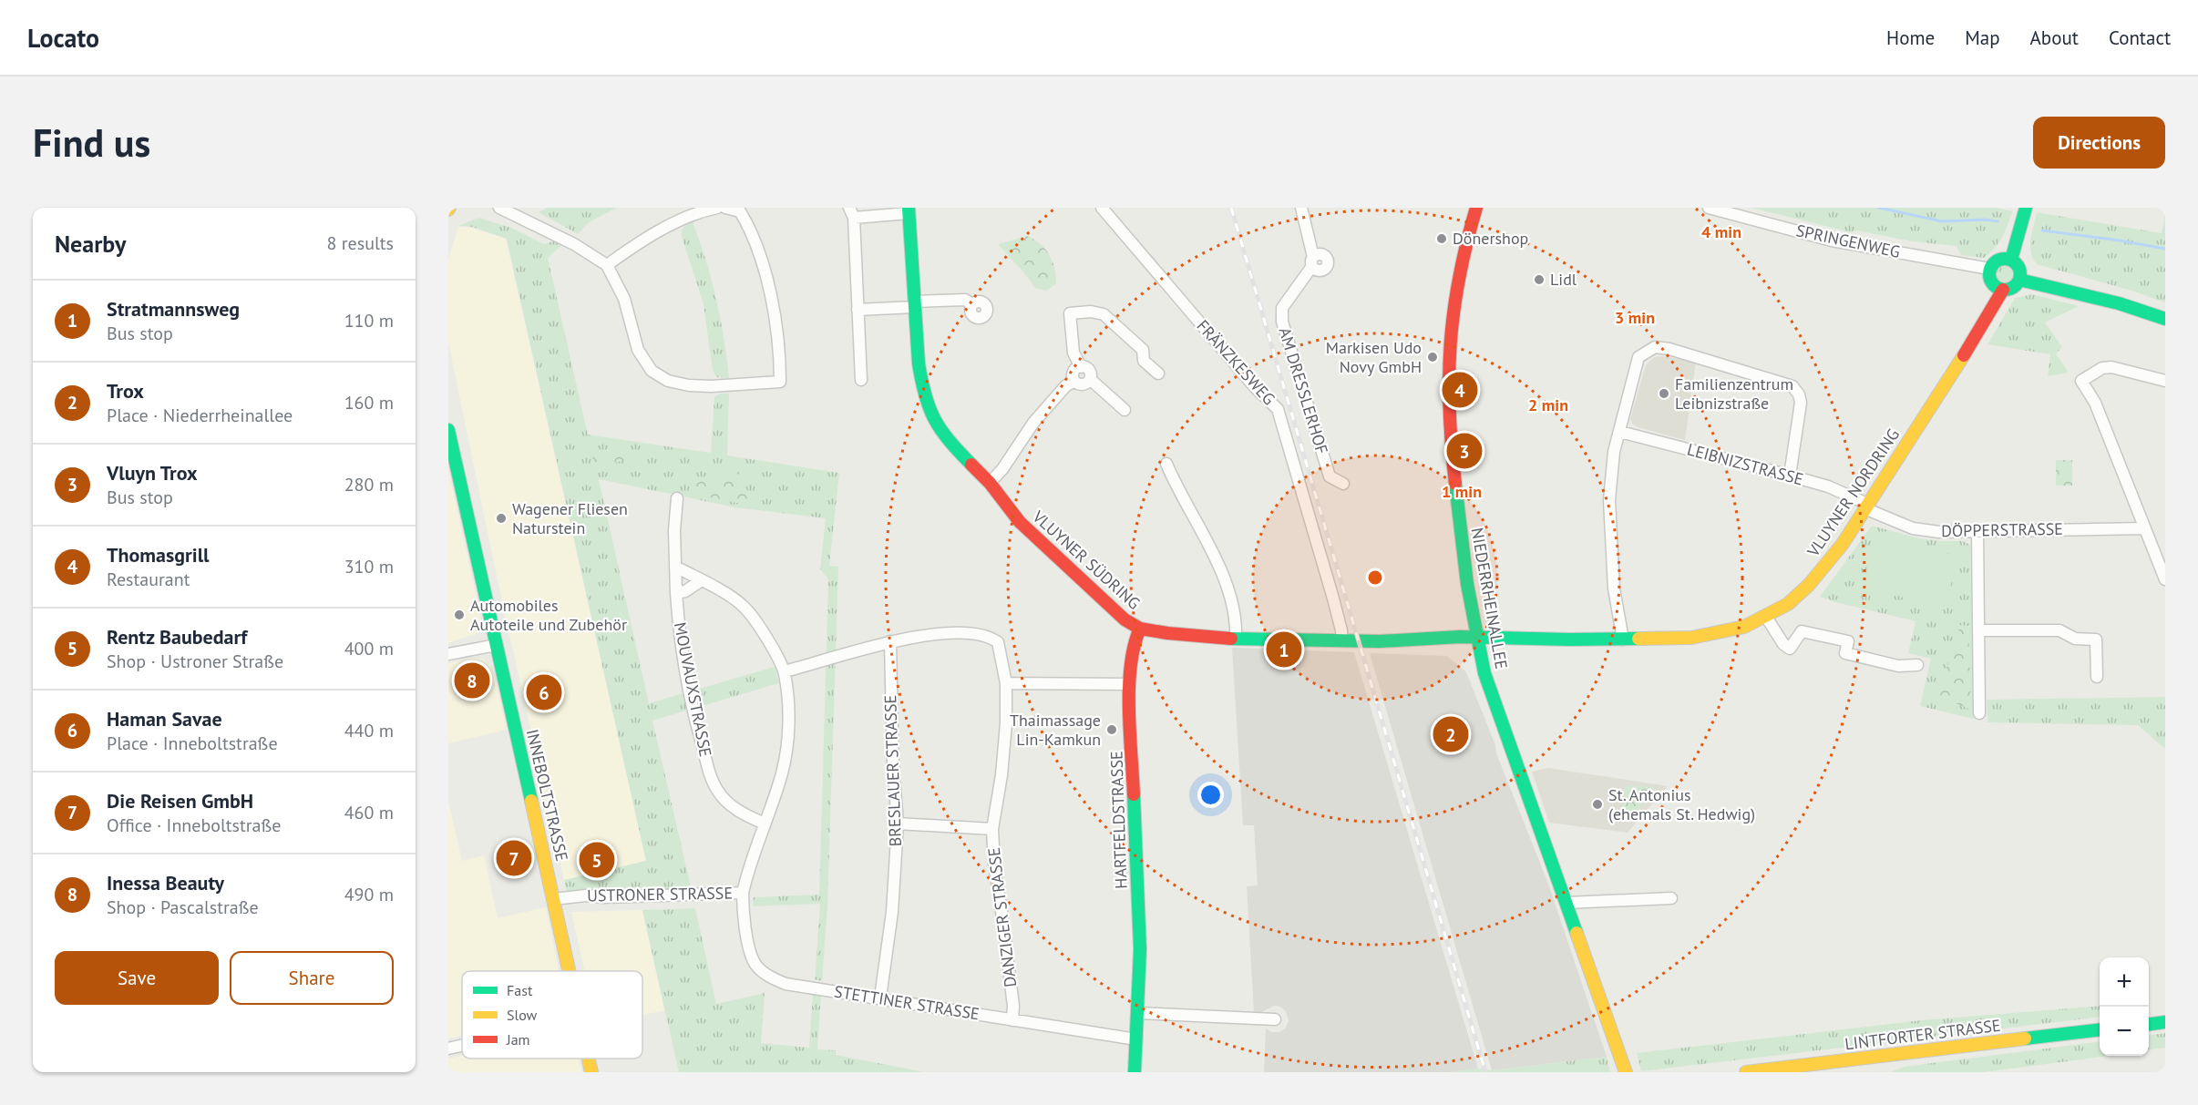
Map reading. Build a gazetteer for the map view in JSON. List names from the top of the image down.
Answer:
{
  "streets": {
    "street": [
      "SPRINGENWEG",
      "FRÄNZKESWEG",
      "AM DRESSLERHOF",
      "LEIBNIZSTRASSE",
      "VLUYNER NORDRING",
      "DÖPPERSTRASSE",
      "VLUYNER SÜDRING",
      "NIEDERRHEINALLEE",
      "MOUVAUXSTRASSE",
      "BRESLAUER STRASSE",
      "INNEBOLTSTRASSE",
      "HARTFELDSTRASSE",
      "USTRONER STRASSE",
      "DANZIGER STRASSE",
      "STETTINER STRASSE",
      "LINTFORTER STRASSE"
    ]
  },
  "crossings": [
    ["SPRINGENWEG", "VLUYNER NORDRING"],
    ["FRÄNZKESWEG", "VLUYNER SÜDRING"],
    ["LEIBNIZSTRASSE", "VLUYNER NORDRING"],
    ["LEIBNIZSTRASSE", "DÖPPERSTRASSE"],
    ["VLUYNER NORDRING", "DÖPPERSTRASSE"],
    ["VLUYNER NORDRING", "VLUYNER SÜDRING"],
    ["VLUYNER NORDRING", "NIEDERRHEINALLEE"],
    ["VLUYNER SÜDRING", "NIEDERRHEINALLEE"],
    ["VLUYNER SÜDRING", "HARTFELDSTRASSE"],
    ["MOUVAUXSTRASSE", "USTRONER STRASSE"],
    ["BRESLAUER STRASSE", "DANZIGER STRASSE"],
    ["BRESLAUER STRASSE", "STETTINER STRASSE"],
    ["INNEBOLTSTRASSE", "USTRONER STRASSE"],
    ["HARTFELDSTRASSE", "STETTINER STRASSE"],
    ["USTRONER STRASSE", "DANZIGER STRASSE"],
    ["USTRONER STRASSE", "STETTINER STRASSE"],
    ["DANZIGER STRASSE", "STETTINER STRASSE"]
  ],
  "places": [
    "Dönershop",
    "Lidl",
    "Markisen Udo Novy GmbH",
    "Familienzentrum Leibnizstraße",
    "Wagener Fliesen Naturstein",
    "Automobiles Autoteile und Zubehör",
    "Thaimassage Lin-Kamkun",
    "St. Antonius (ehemals St. Hedwig)"
  ],
  "legend": ["Fast", "Slow", "Jam"],
  "page": {
    "header": "Locato",
    "nav": [
      "Home",
      "Map",
      "About",
      "Contact"
    ],
    "buttons": [
      "Directions",
      ["Save", "Share"]
    ],
    "title": "Find us",
    "heading": ["Nearby", "8 results"],
    "list": [
      {
        "mark": "1",
        "name": "Stratmannsweg",
        "note": "Bus stop",
        "value": "110 m"
      },
      {
        "mark": "2",
        "name": "Trox",
        "note": "Place · Niederrheinallee",
        "value": "160 m"
      },
      {
        "mark": "3",
        "name": "Vluyn Trox",
        "note": "Bus stop",
        "value": "280 m"
      },
      {
        "mark": "4",
        "name": "Thomasgrill",
        "note": "Restaurant",
        "value": "310 m"
      },
      {
        "mark": "5",
        "name": "Rentz Baubedarf",
        "note": "Shop · Ustroner Straße",
        "value": "400 m"
      },
      {
        "mark": "6",
        "name": "Haman Savae",
        "note": "Place · Inneboltstraße",
        "value": "440 m"
      },
      {
        "mark": "7",
        "name": "Die Reisen GmbH",
        "note": "Office · Inneboltstraße",
        "value": "460 m"
      },
      {
        "mark": "8",
        "name": "Inessa Beauty",
        "note": "Shop · Pascalstraße",
        "value": "490 m"
      }
    ],
    "pins": [
      "4",
      "3",
      "1",
      "8",
      "6",
      "2",
      "7",
      "5"
    ],
    "map_buttons": ["+", "−"]
  },
  "rings": [
    "4 min",
    "3 min",
    "2 min",
    "1 min"
  ]
}
